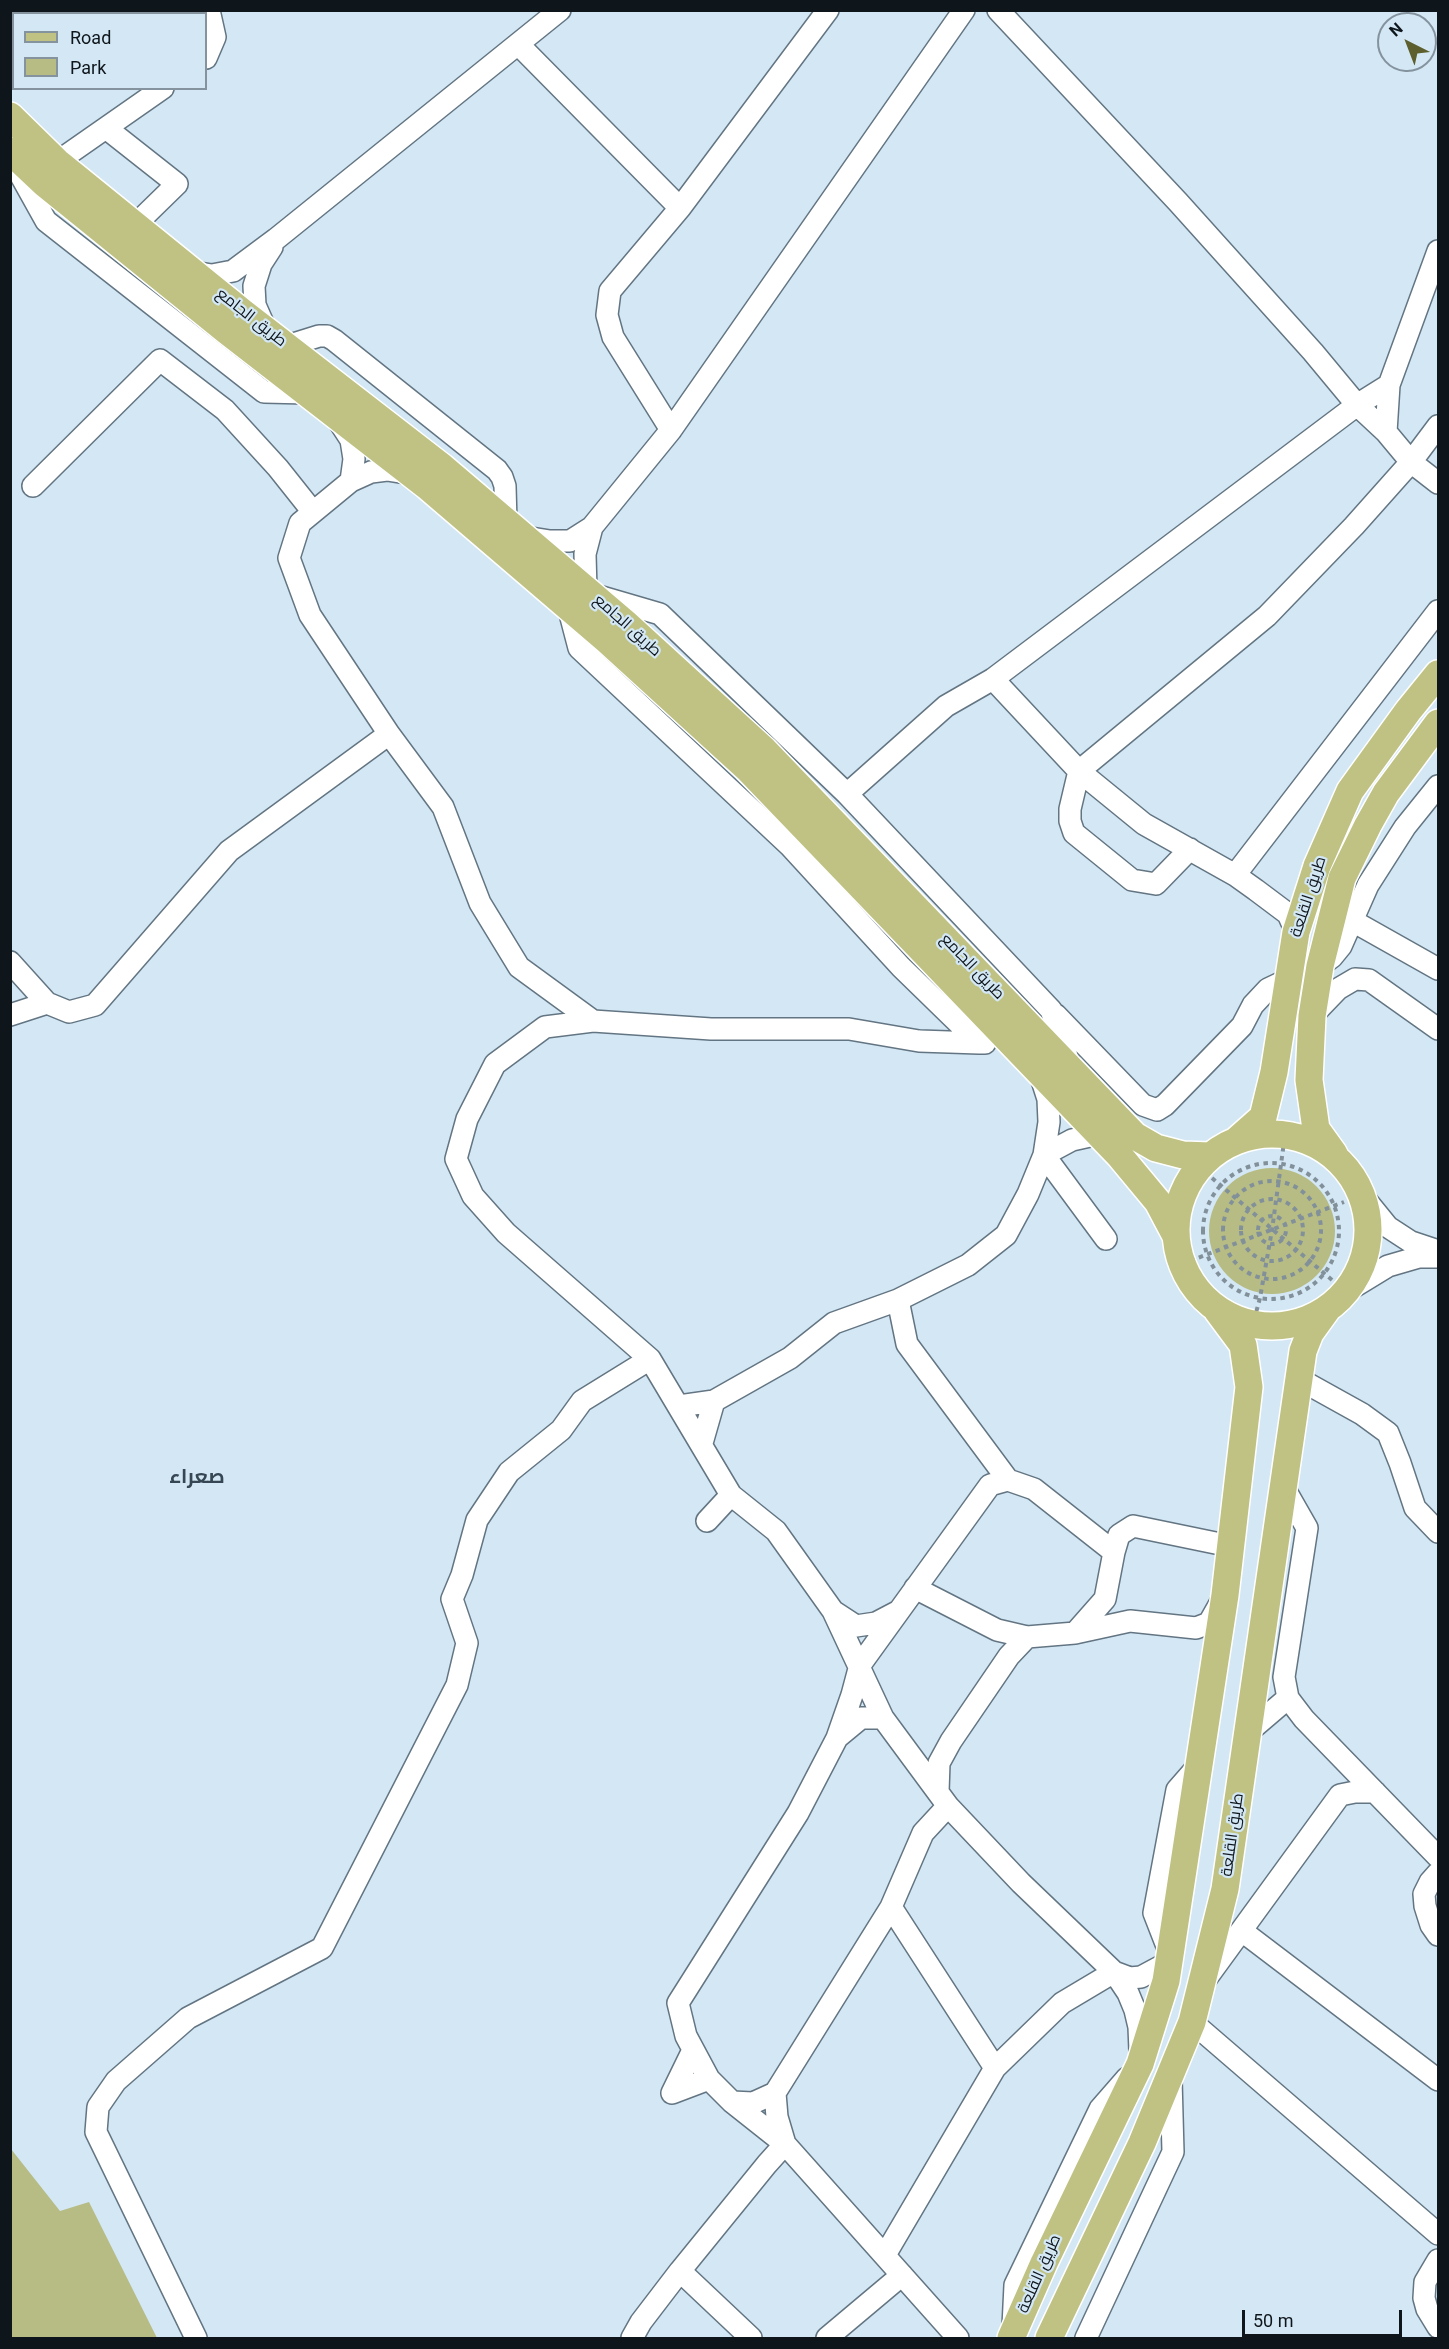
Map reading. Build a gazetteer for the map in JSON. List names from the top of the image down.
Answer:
{
  "streets": {
    "main road": ["طريق الجامع", "طريق القلعة"]
  },
  "districts": ["صعراء"],
  "legend": ["Road", "Park"],
  "scale_bar": "50 m",
  "north": "top left"
}
